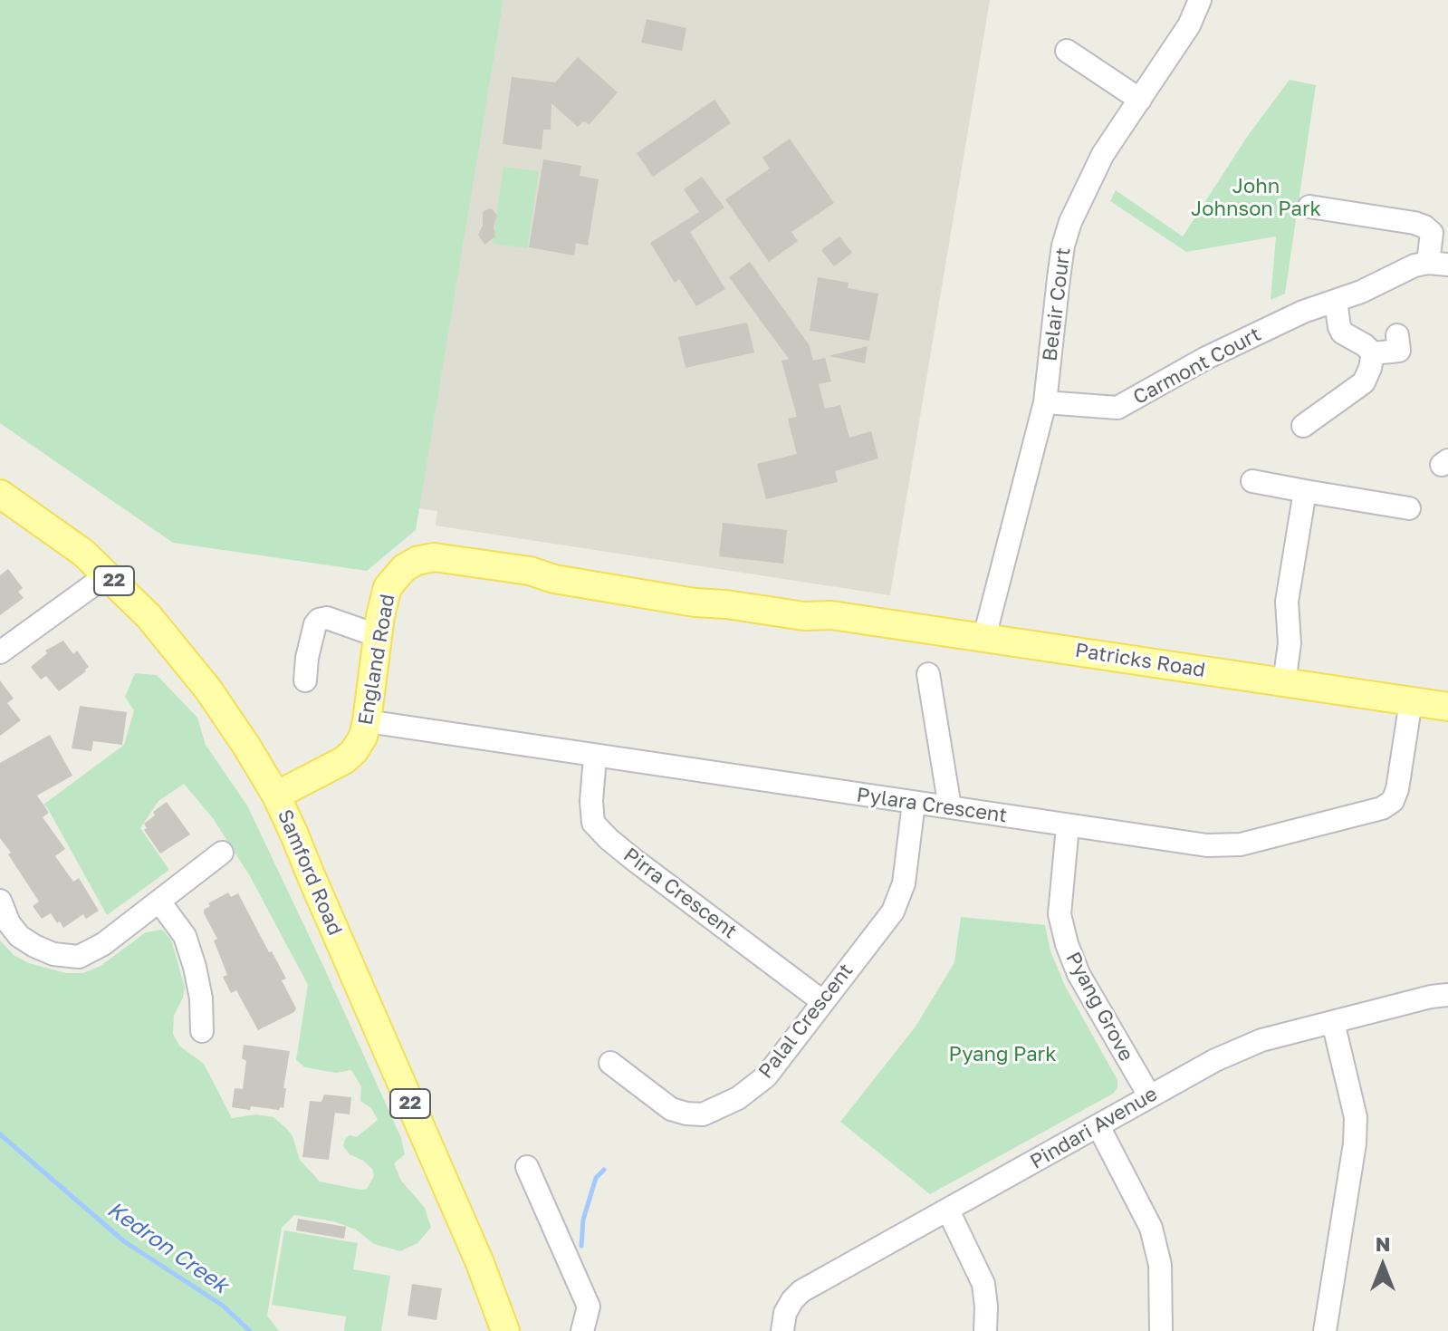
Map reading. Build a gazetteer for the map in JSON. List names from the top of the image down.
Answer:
{
  "streets": {
    "main road": [
      "22",
      "England Road",
      "Patricks Road",
      "Samford Road"
    ],
    "street": [
      "Belair Court",
      "Carmont Court",
      "Pylara Crescent",
      "Pirra Crescent",
      "Pyang Grove",
      "Palal Crescent",
      "Pindari Avenue"
    ]
  },
  "crossings": [
    ["Belair Court", "Carmont Court"],
    ["Belair Court", "Patricks Road"],
    ["England Road", "Patricks Road"],
    ["England Road", "Pylara Crescent"],
    ["England Road", "Samford Road"],
    ["Patricks Road", "Pylara Crescent"],
    ["Pylara Crescent", "Pirra Crescent"],
    ["Pylara Crescent", "Pyang Grove"],
    ["Pylara Crescent", "Palal Crescent"],
    ["Pirra Crescent", "Palal Crescent"],
    ["Pyang Grove", "Pindari Avenue"]
  ],
  "water": ["Kedron Creek"],
  "parks": ["John Johnson Park", "Pyang Park"],
  "north": "top"
}
